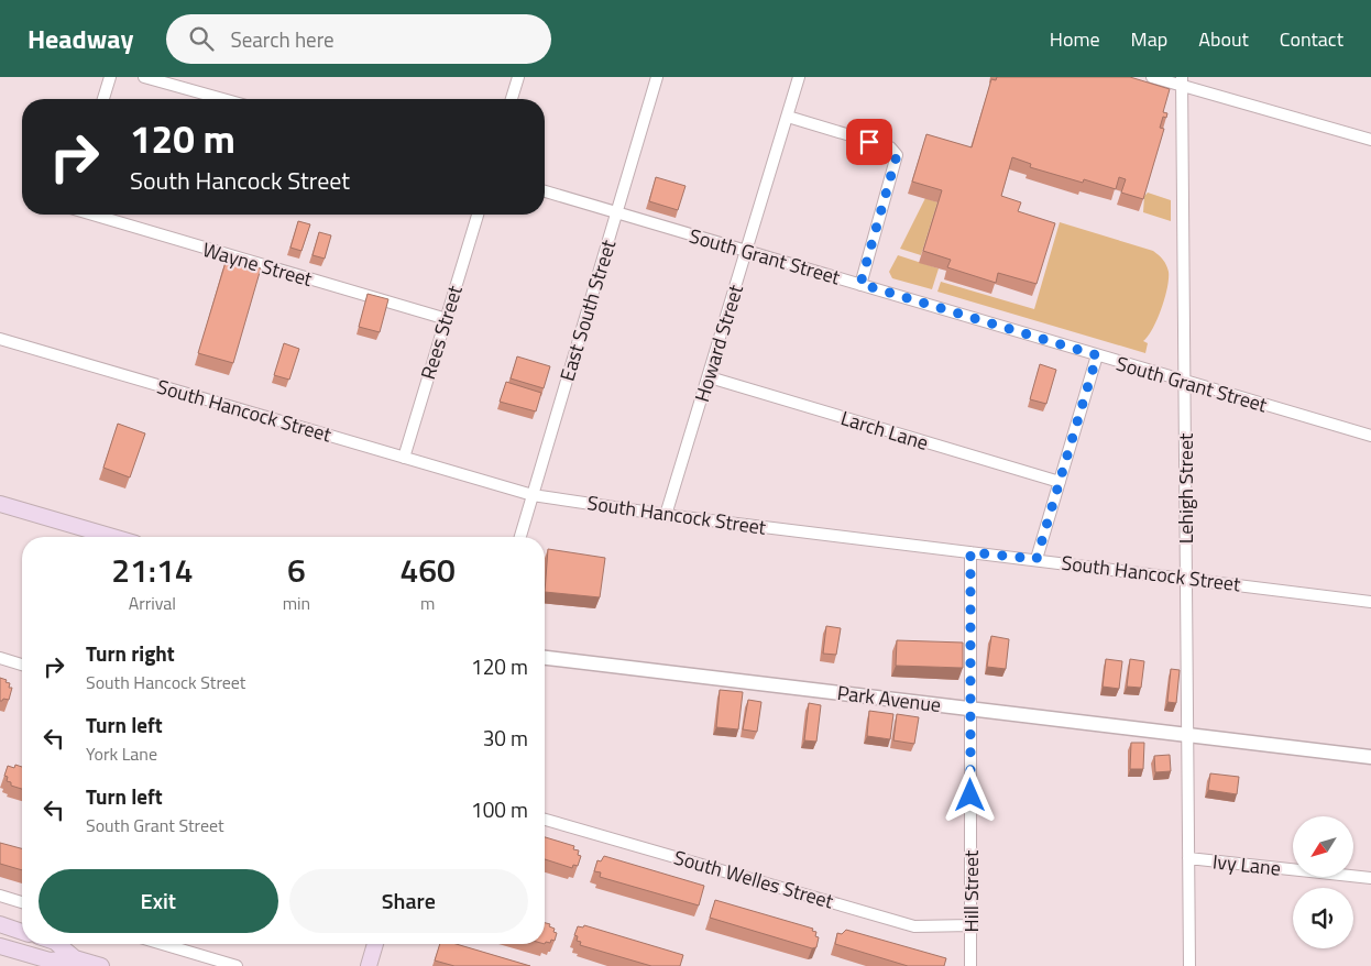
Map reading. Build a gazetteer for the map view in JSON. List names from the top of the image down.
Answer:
{
  "streets": {
    "street": [
      "South Grant Street",
      "Wayne Street",
      "East South Street",
      "Rees Street",
      "Howard Street",
      "South Hancock Street",
      "Larch Lane",
      "Lehigh Street",
      "Park Avenue",
      "Ivy Lane",
      "South Welles Street",
      "Hill Street"
    ]
  },
  "crossings": [
    ["South Grant Street", "East South Street"],
    ["South Grant Street", "Howard Street"],
    ["South Grant Street", "Lehigh Street"],
    ["Wayne Street", "Rees Street"],
    ["East South Street", "South Hancock Street"],
    ["Rees Street", "South Hancock Street"],
    ["Howard Street", "South Hancock Street"],
    ["Howard Street", "Larch Lane"],
    ["South Hancock Street", "Lehigh Street"],
    ["South Hancock Street", "Hill Street"],
    ["Lehigh Street", "Park Avenue"],
    ["Lehigh Street", "Ivy Lane"],
    ["Park Avenue", "Hill Street"],
    ["South Welles Street", "Hill Street"]
  ],
  "north": "bottom left",
  "page": {
    "header": "Headway",
    "search": "Search here",
    "nav": [
      "Home",
      "Map",
      "About",
      "Contact"
    ],
    "turn": ["120 m", "South Hancock Street"],
    "eta": [
      "21:14",
      "Arrival",
      "6",
      "min",
      "460",
      "m"
    ],
    "list": [
      {
        "name": "Turn right",
        "note": "South Hancock Street",
        "value": "120 m"
      },
      {
        "name": "Turn left",
        "note": "York Lane",
        "value": "30 m"
      },
      {
        "name": "Turn left",
        "note": "South Grant Street",
        "value": "100 m"
      }
    ],
    "buttons": ["Exit", "Share"]
  }
}
